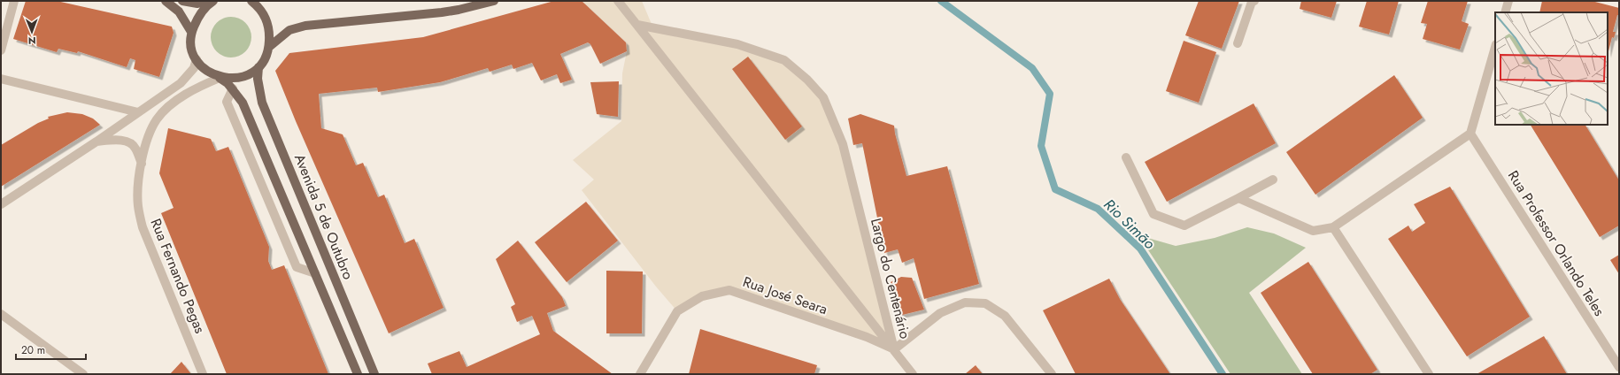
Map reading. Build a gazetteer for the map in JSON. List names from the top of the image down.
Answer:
{
  "streets": {
    "main road": ["Avenida 5 de Outubro"],
    "street": [
      "Rua Professor Orlando Teles",
      "Rua Fernando Pegas",
      "Largo do Centenário",
      "Rua José Seara"
    ]
  },
  "crossings": [
    ["Avenida 5 de Outubro", "Rua Fernando Pegas"],
    ["Largo do Centenário", "Rua José Seara"]
  ],
  "water": ["Rio Simão"],
  "scale_bar": "20 m",
  "north": "bottom"
}
